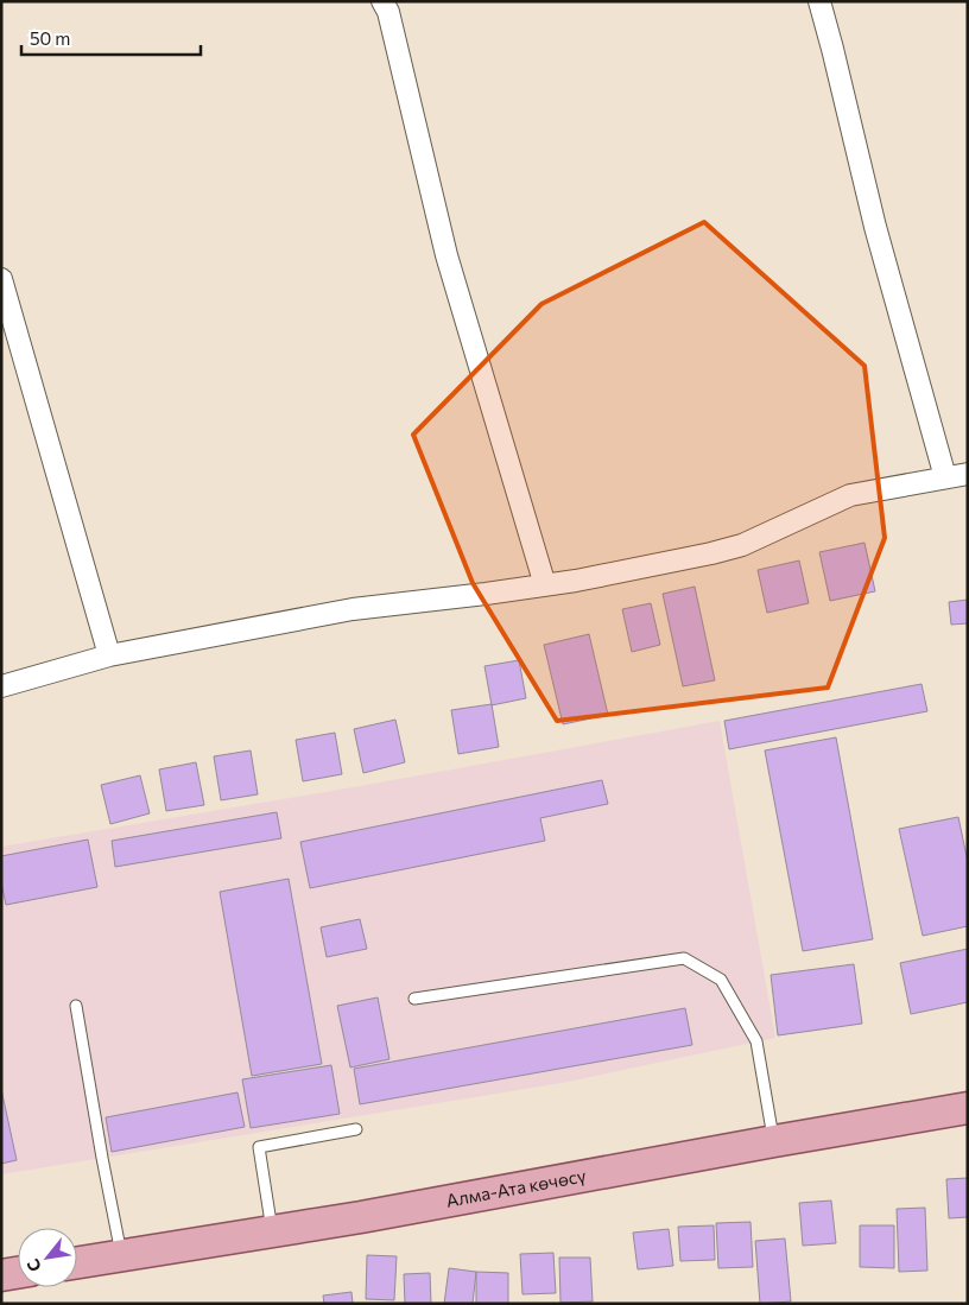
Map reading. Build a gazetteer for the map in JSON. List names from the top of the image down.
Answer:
{
  "streets": {
    "main road": ["Алма-Ата көчөсү"]
  },
  "scale_bar": "50 m",
  "north": "bottom left"
}
